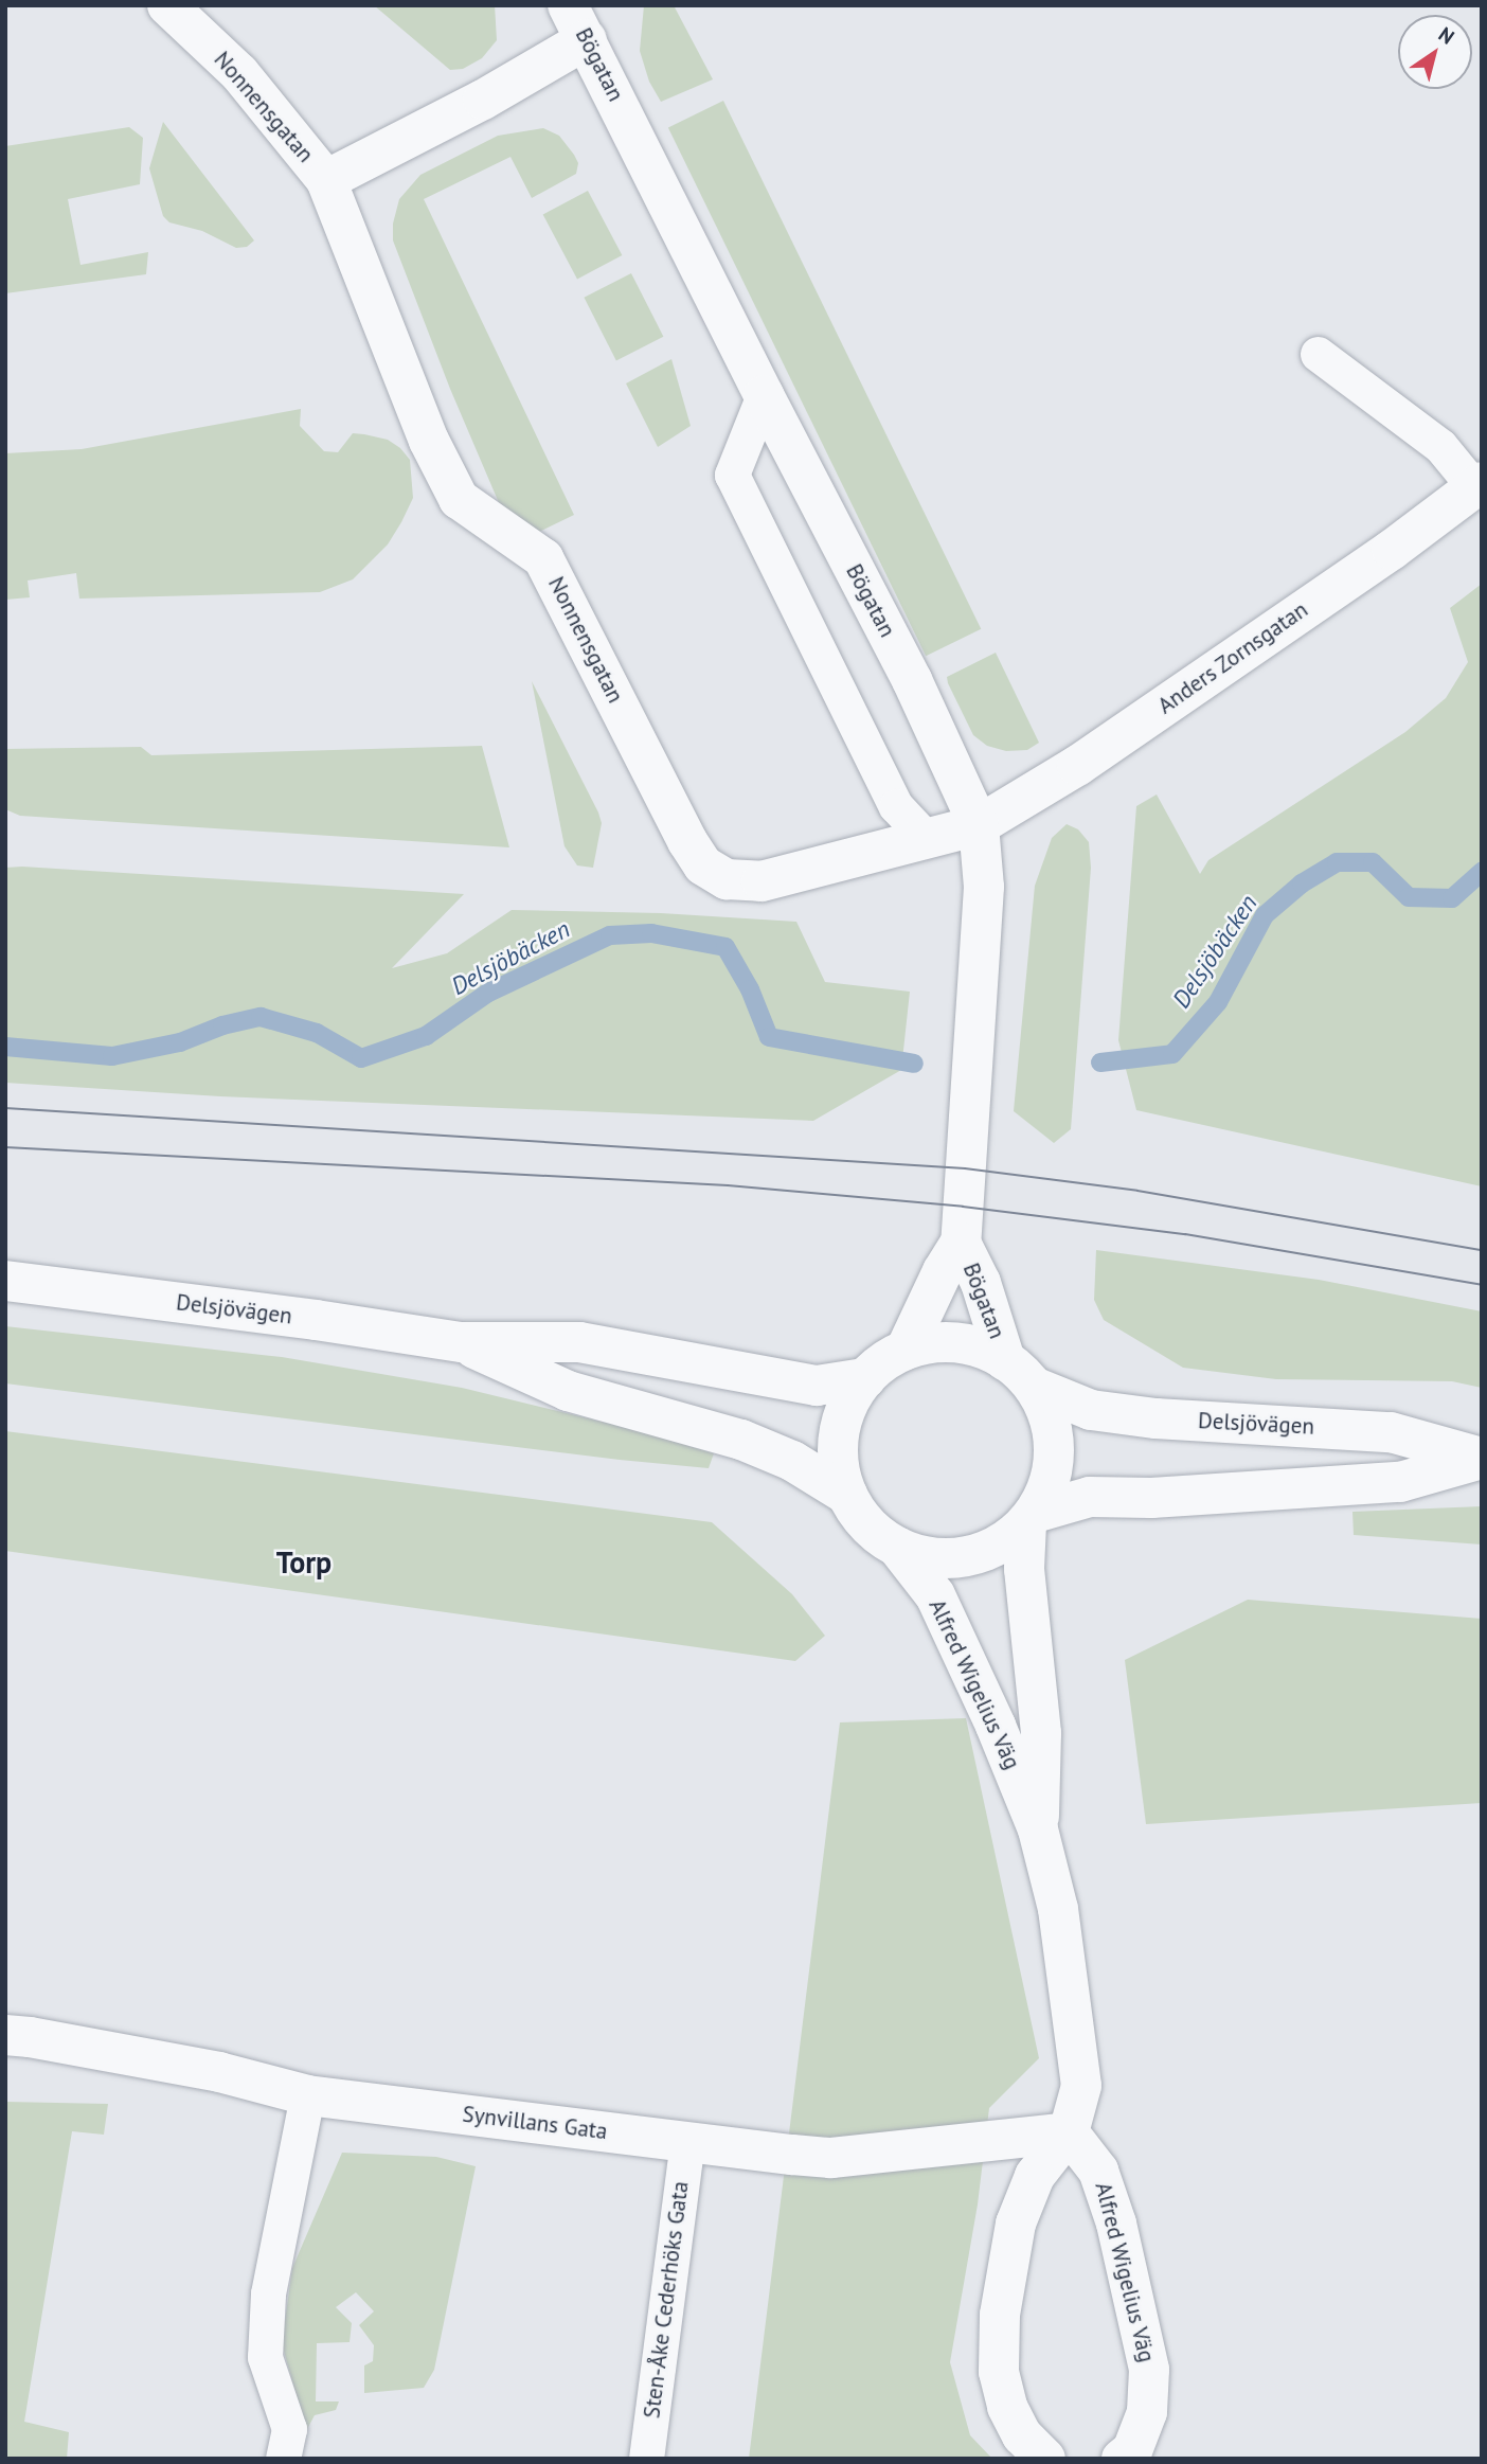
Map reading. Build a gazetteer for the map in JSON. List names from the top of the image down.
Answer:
{
  "streets": {
    "street": [
      "Bögatan",
      "Nonnensgatan",
      "Anders Zornsgatan",
      "Delsjövägen",
      "Alfred Wigelius Väg",
      "Synvillans Gata"
    ],
    "lane": ["Sten-Åke Cederhöks Gata"]
  },
  "crossings": [
    ["Bögatan", "Nonnensgatan"],
    ["Bögatan", "Anders Zornsgatan"],
    ["Bögatan", "Delsjövägen"],
    ["Bögatan", "Alfred Wigelius Väg"],
    ["Nonnensgatan", "Anders Zornsgatan"],
    ["Delsjövägen", "Alfred Wigelius Väg"],
    ["Alfred Wigelius Väg", "Synvillans Gata"],
    ["Synvillans Gata", "Sten-Åke Cederhöks Gata"]
  ],
  "districts": ["Torp"],
  "water": ["Delsjöbäcken"],
  "north": "top right"
}
